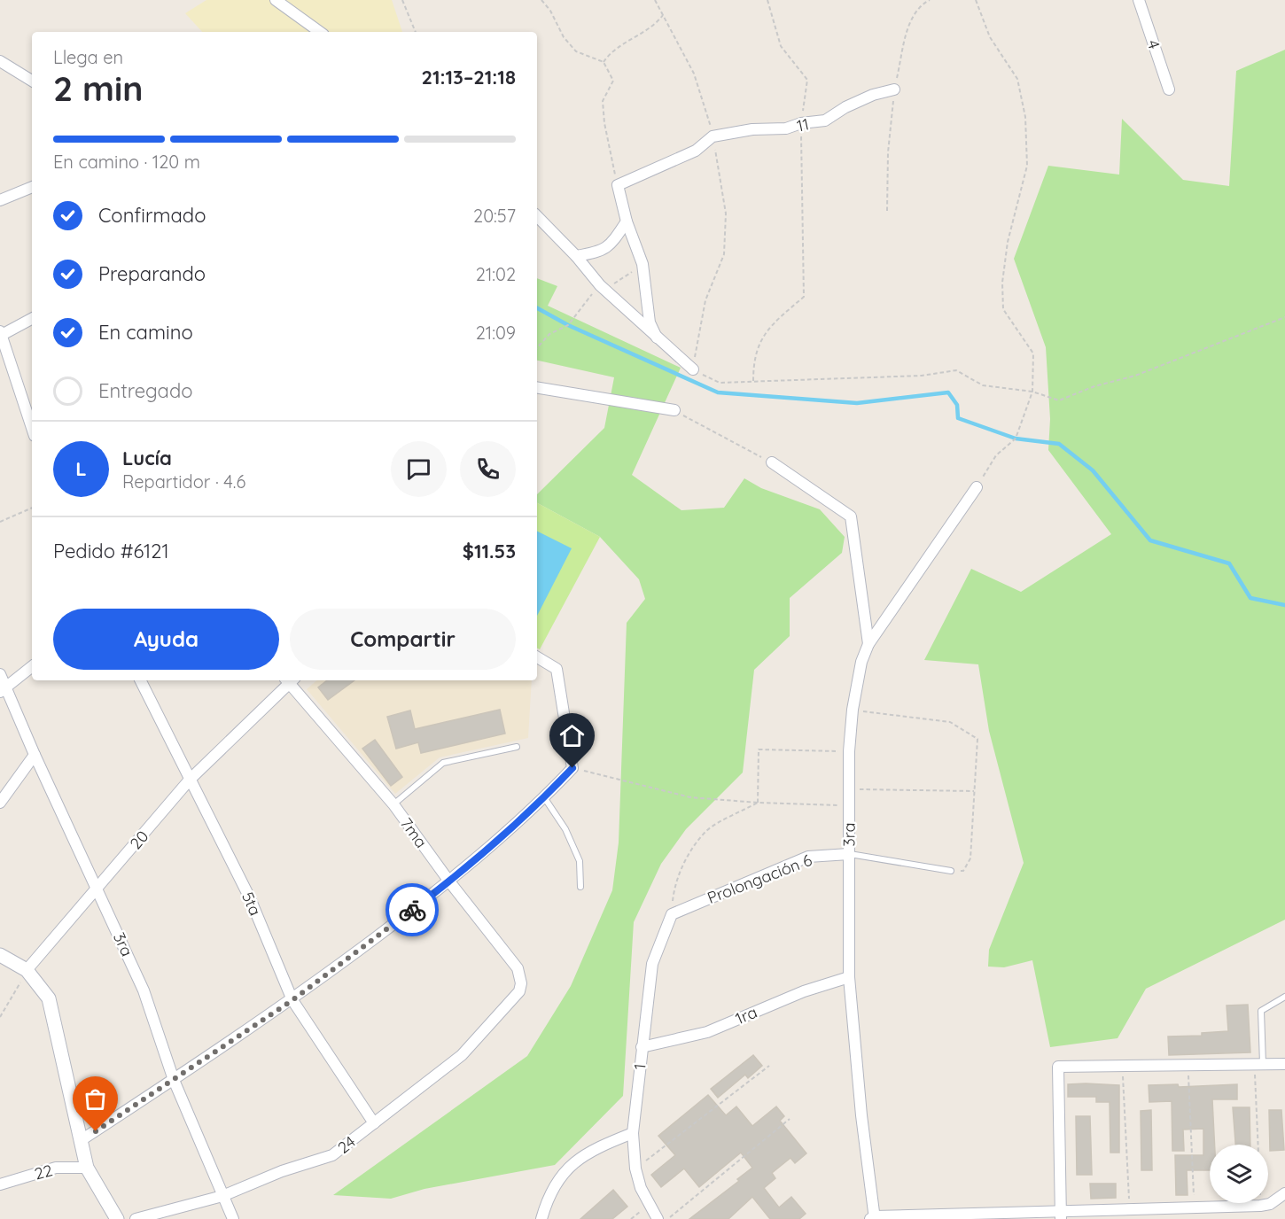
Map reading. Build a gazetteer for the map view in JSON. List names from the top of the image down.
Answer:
{
  "streets": {
    "street": [
      "4",
      "11",
      "7ma",
      "3ra",
      "20",
      "Prolongación 6",
      "5ta",
      "1ra",
      "1",
      "24",
      "22"
    ]
  },
  "crossings": [
    ["7ma", "24"],
    ["3ra", "20"],
    ["3ra", "Prolongación 6"],
    ["3ra", "1ra"],
    ["3ra", "24"],
    ["20", "5ta"],
    ["Prolongación 6", "1"],
    ["5ta", "24"],
    ["1ra", "1"]
  ],
  "page": {
    "heading": ["2 min", "Llega en", "21:13–21:18"],
    "panel": [
      "Lucía",
      "Repartidor · 4.6",
      "Pedido #6121",
      "$11.53"
    ],
    "bar": "En camino · 120 m",
    "list": [
      ["Confirmado", "20:57"],
      ["Preparando", "21:02"],
      ["En camino", "21:09"],
      "Entregado"
    ],
    "round": "L",
    "buttons": ["Ayuda", "Compartir"]
  }
}
